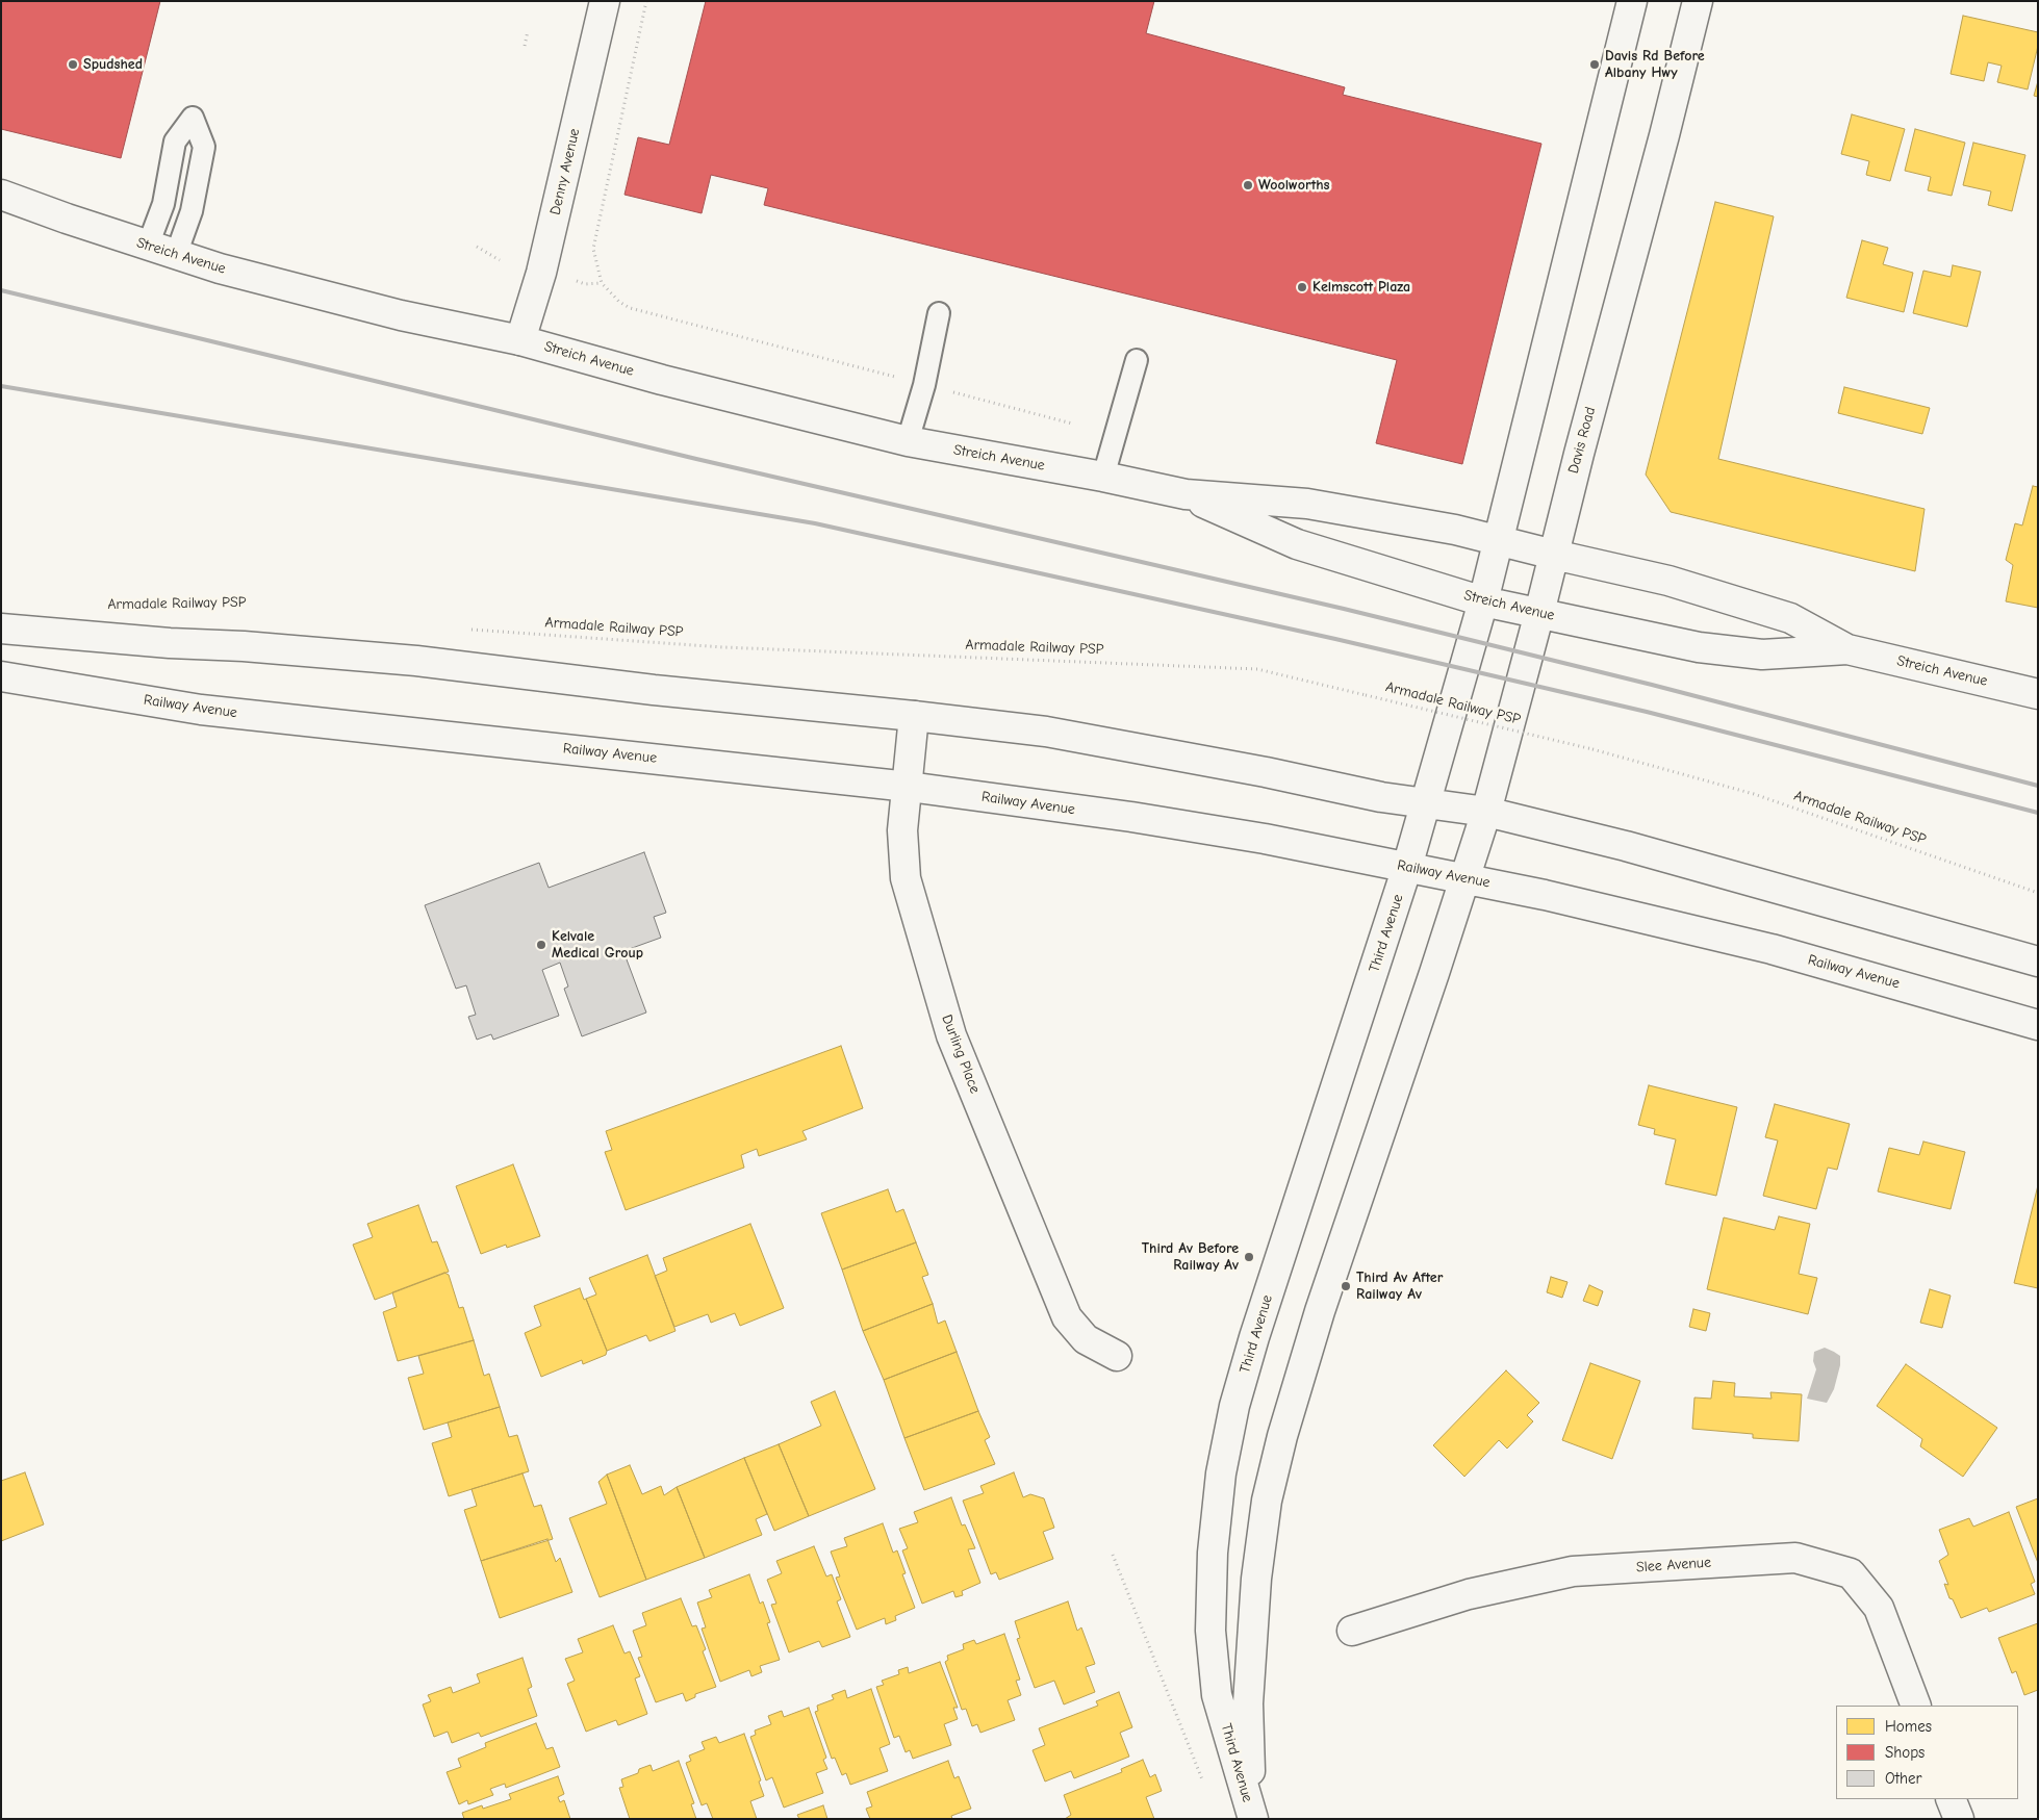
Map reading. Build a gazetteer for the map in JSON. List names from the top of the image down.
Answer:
{
  "streets": {
    "main road": [
      "Denny Avenue",
      "Streich Avenue",
      "Davis Road",
      "Railway Avenue",
      "Third Avenue",
      "Durling Place",
      "Slee Avenue"
    ],
    "path": ["Armadale Railway PSP"]
  },
  "crossings": [
    ["Denny Avenue", "Streich Avenue"],
    ["Streich Avenue", "Davis Road"],
    ["Davis Road", "Railway Avenue"],
    ["Davis Road", "Third Avenue"],
    ["Railway Avenue", "Third Avenue"],
    ["Railway Avenue", "Durling Place"]
  ],
  "places": [
    "Spudshed",
    "Davis Rd Before Albany Hwy",
    "Woolworths",
    "Kelmscott Plaza",
    "Kelvale Medical Group",
    "Third Av Before Railway Av",
    "Third Av After Railway Av"
  ],
  "legend": ["Homes", "Shops", "Other"]
}
